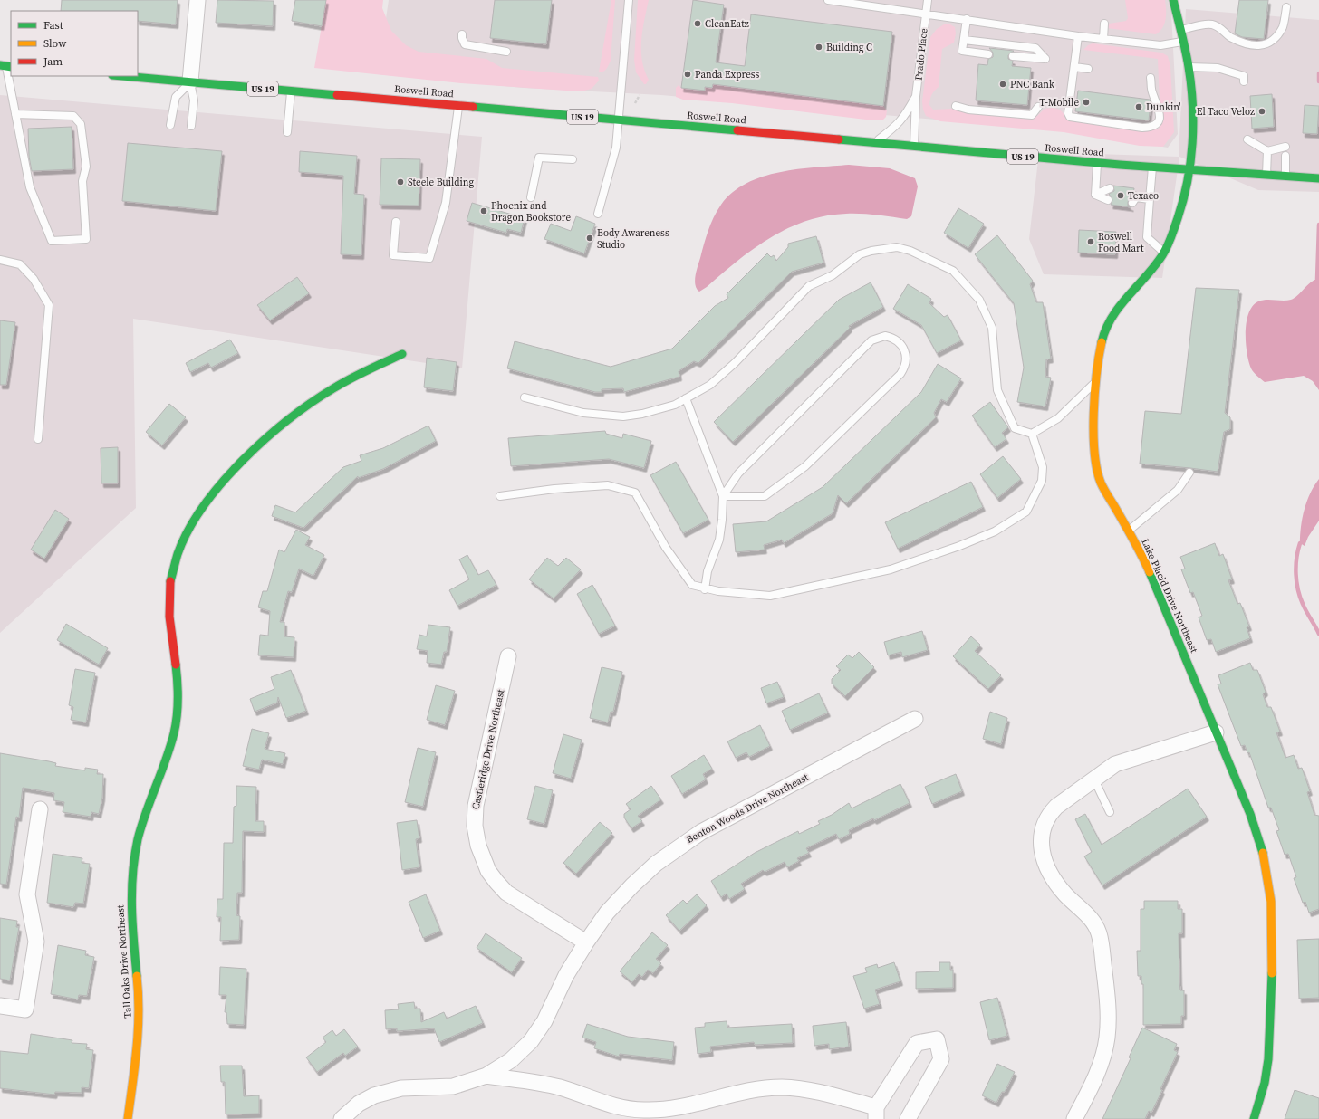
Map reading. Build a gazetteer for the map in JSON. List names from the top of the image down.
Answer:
{
  "streets": {
    "street": [
      "US 19",
      "Roswell Road",
      "Lake Placid Drive Northeast",
      "Castleridge Drive Northeast",
      "Benton Woods Drive Northeast",
      "Tall Oaks Drive Northeast"
    ],
    "lane": ["Prado Place"]
  },
  "crossings": [
    ["Prado Place", "Roswell Road"],
    ["Roswell Road", "Lake Placid Drive Northeast"],
    ["Castleridge Drive Northeast", "Benton Woods Drive Northeast"]
  ],
  "places": [
    "CleanEatz",
    "Building C",
    "Panda Express",
    "PNC Bank",
    "T-Mobile",
    "Dunkin'",
    "El Taco Veloz",
    "Steele Building",
    "Texaco",
    "Phoenix and Dragon Bookstore",
    "Body Awareness Studio",
    "Roswell Food Mart"
  ],
  "legend": ["Fast", "Slow", "Jam"]
}
